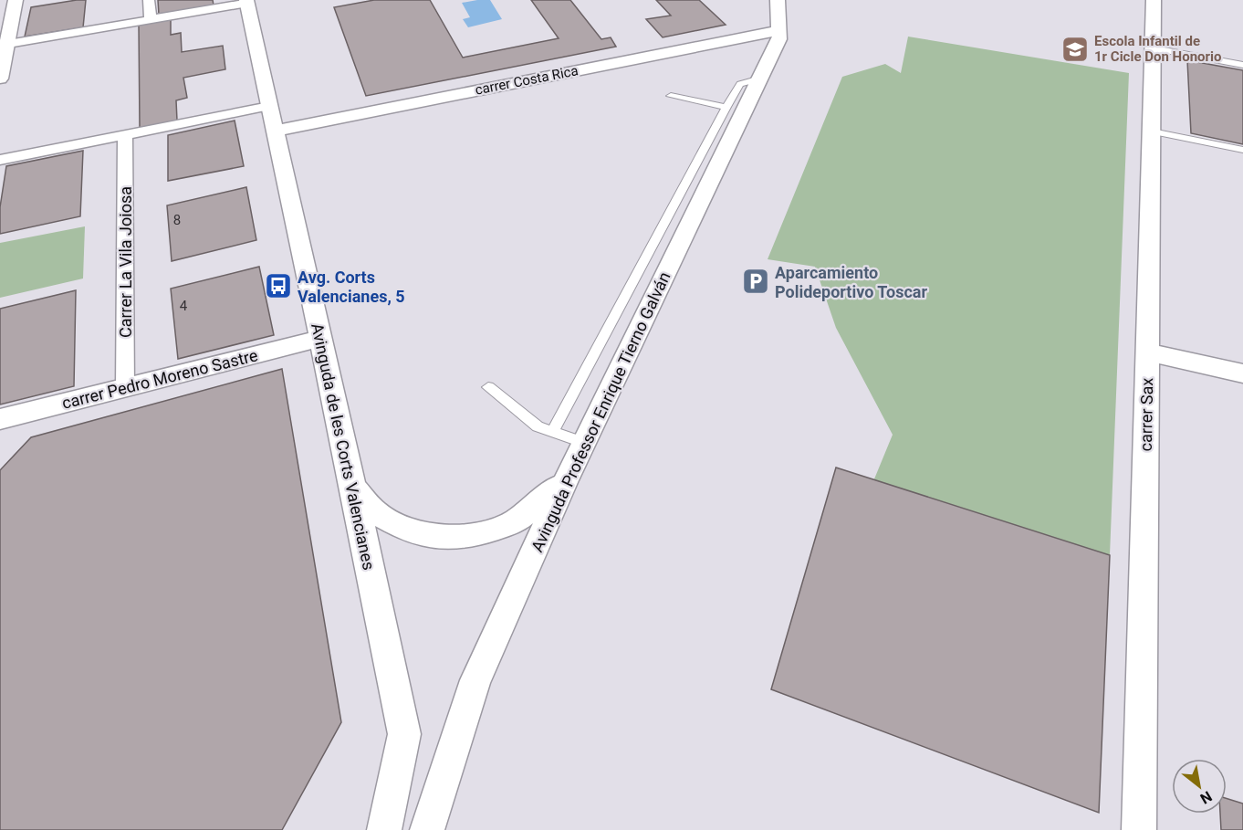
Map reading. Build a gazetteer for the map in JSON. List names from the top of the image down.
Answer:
{
  "streets": {
    "street": [
      "carrer Costa Rica",
      "Carrer La Vila Joiosa",
      "carrer Pedro Moreno Sastre",
      "Avinguda Professor Enrique Tierno Galván",
      "carrer Sax",
      "Avinguda de les Corts Valencianes"
    ]
  },
  "crossings": [
    ["carrer Costa Rica", "Avinguda Professor Enrique Tierno Galván"],
    ["carrer Costa Rica", "Avinguda de les Corts Valencianes"],
    ["Carrer La Vila Joiosa", "carrer Pedro Moreno Sastre"],
    ["carrer Pedro Moreno Sastre", "Avinguda de les Corts Valencianes"]
  ],
  "places": {
    "school or university": ["Escola Infantil de 1r Cicle Don Honorio"],
    "parking": ["Aparcamiento Polideportivo Toscar"],
    "bus stop": ["Avg. Corts Valencianes, 5"]
  },
  "house_numbers": ["8", "4"],
  "north": "bottom right"
}
